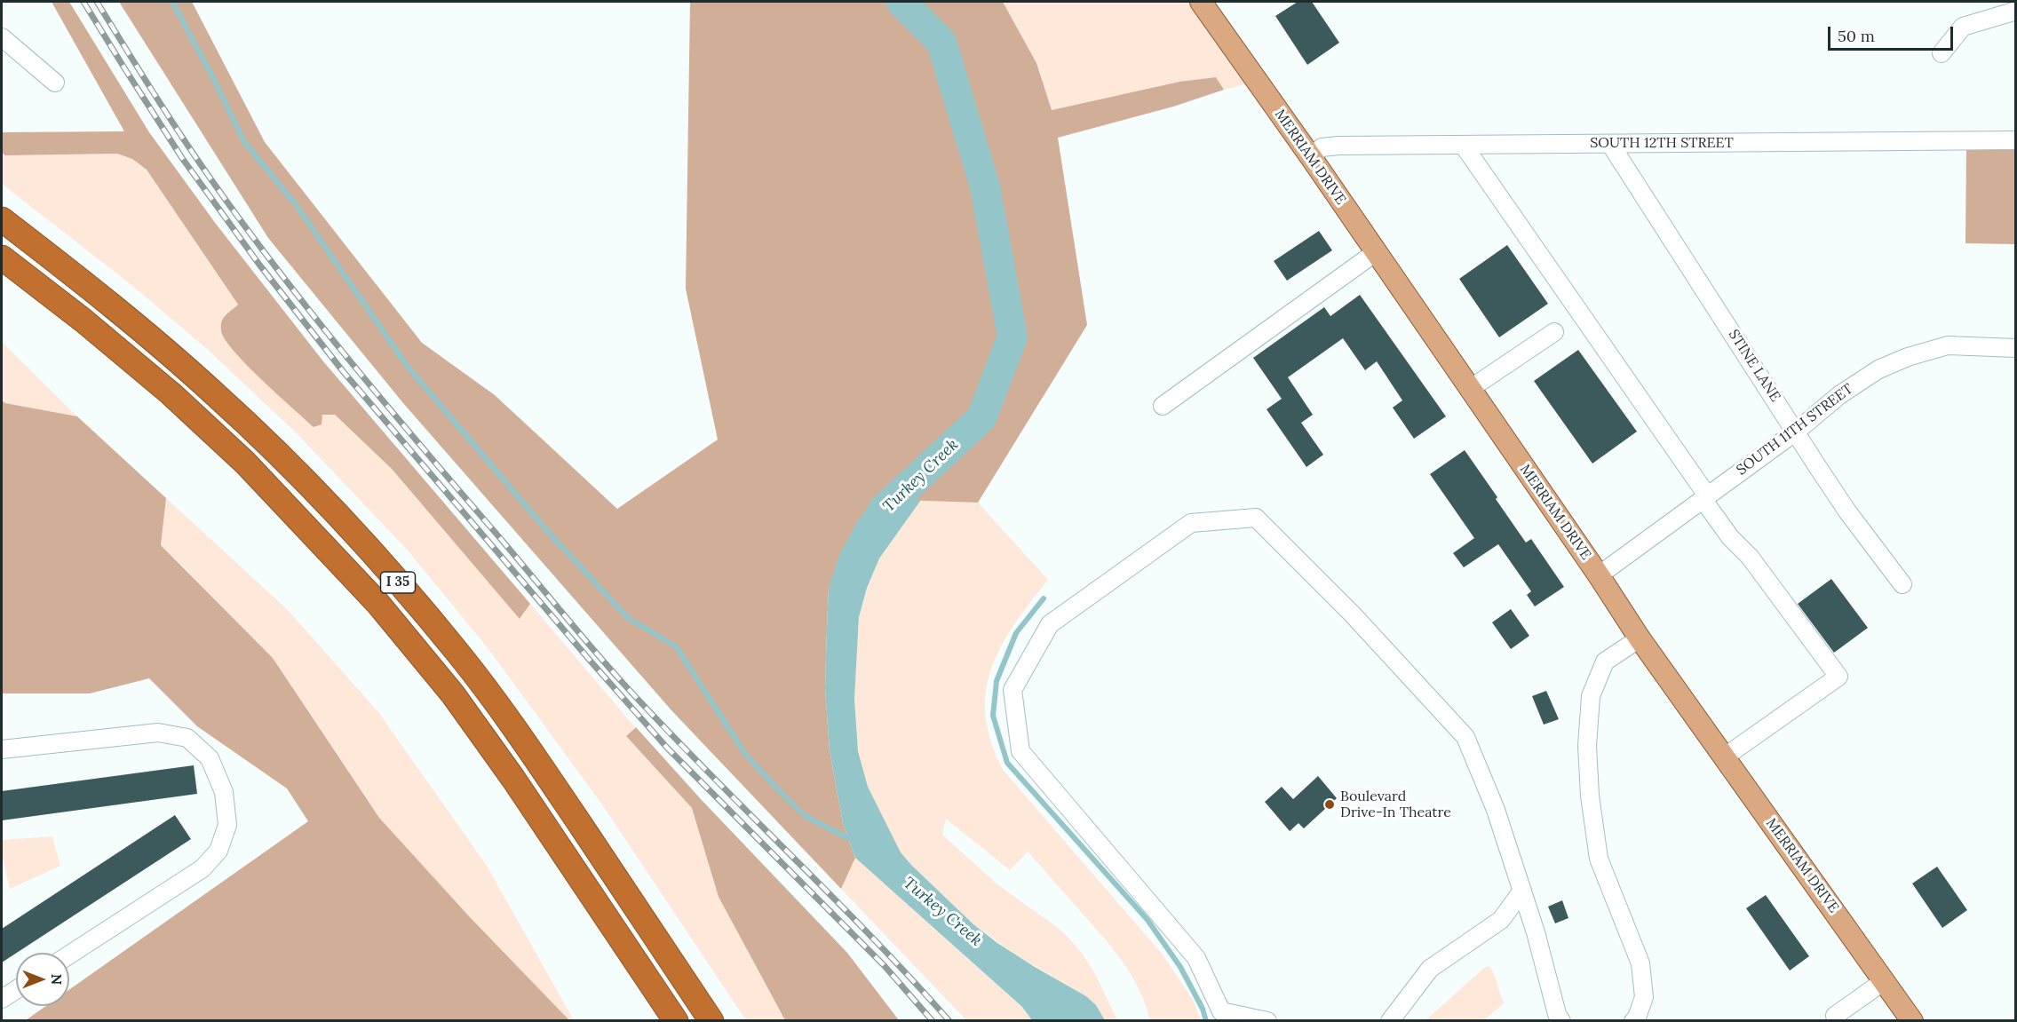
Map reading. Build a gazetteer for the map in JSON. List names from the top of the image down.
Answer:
{
  "streets": {
    "highway": ["I 35"],
    "main road": ["MERRIAM DRIVE"],
    "street": ["SOUTH 12TH STREET", "STINE LANE", "SOUTH 11TH STREET"]
  },
  "crossings": [
    ["SOUTH 12TH STREET", "MERRIAM DRIVE"],
    ["SOUTH 12TH STREET", "STINE LANE"],
    ["MERRIAM DRIVE", "SOUTH 11TH STREET"],
    ["STINE LANE", "SOUTH 11TH STREET"]
  ],
  "water": ["Turkey Creek"],
  "places": ["Boulevard Drive-In Theatre"],
  "scale_bar": "50 m",
  "north": "right"
}
